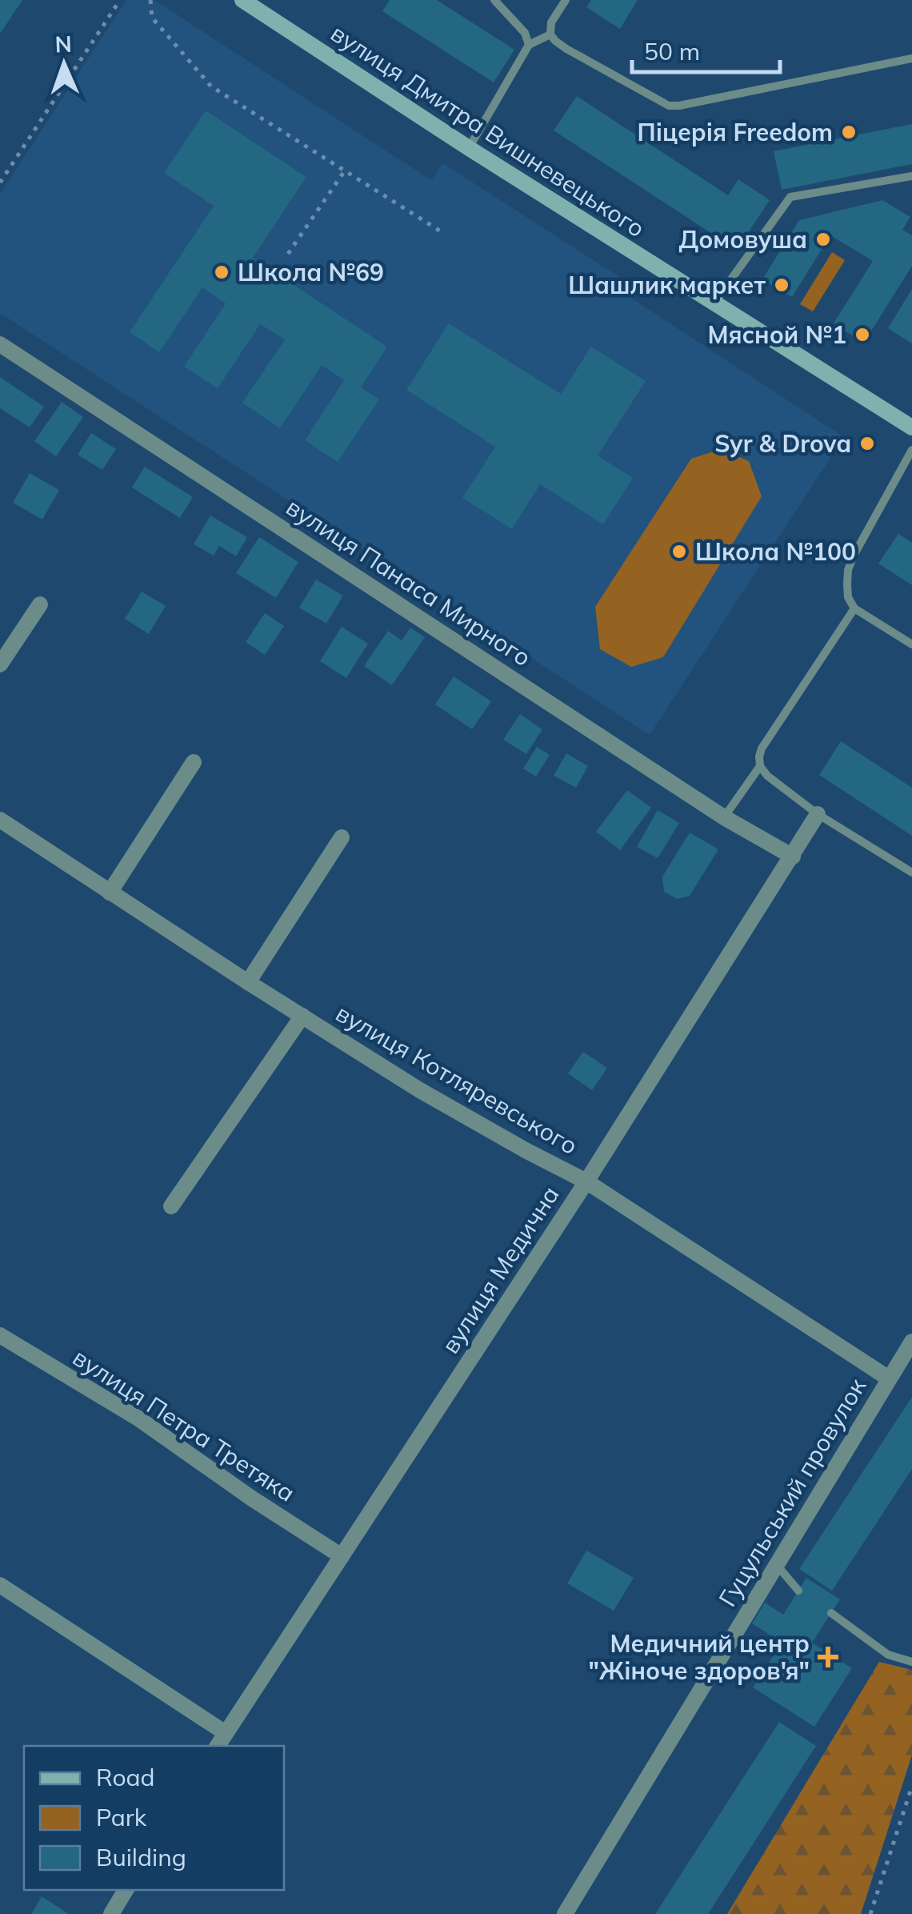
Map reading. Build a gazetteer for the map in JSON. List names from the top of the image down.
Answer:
{
  "streets": {
    "street": [
      "вулиця Дмитра Вишневецького",
      "вулиця Панаса Мирного",
      "вулиця Котляревського",
      "вулиця Медична",
      "вулиця Петра Третяка",
      "Гуцульський провулок"
    ]
  },
  "crossings": [
    ["вулиця Панаса Мирного", "вулиця Медична"],
    ["вулиця Котляревського", "вулиця Медична"],
    ["вулиця Котляревського", "Гуцульський провулок"],
    ["вулиця Медична", "вулиця Петра Третяка"]
  ],
  "places": {
    "other": [
      "Піцерія Freedom",
      "Домовуша",
      "Школа №69",
      "Шашлик маркет",
      "Мясной №1",
      "Syr & Drova",
      "Школа №100"
    ],
    "health": ["Медичний центр \"Жіноче здоров'я\""]
  },
  "legend": ["Road", "Park", "Building"],
  "scale_bar": "50 m",
  "north": "top"
}
